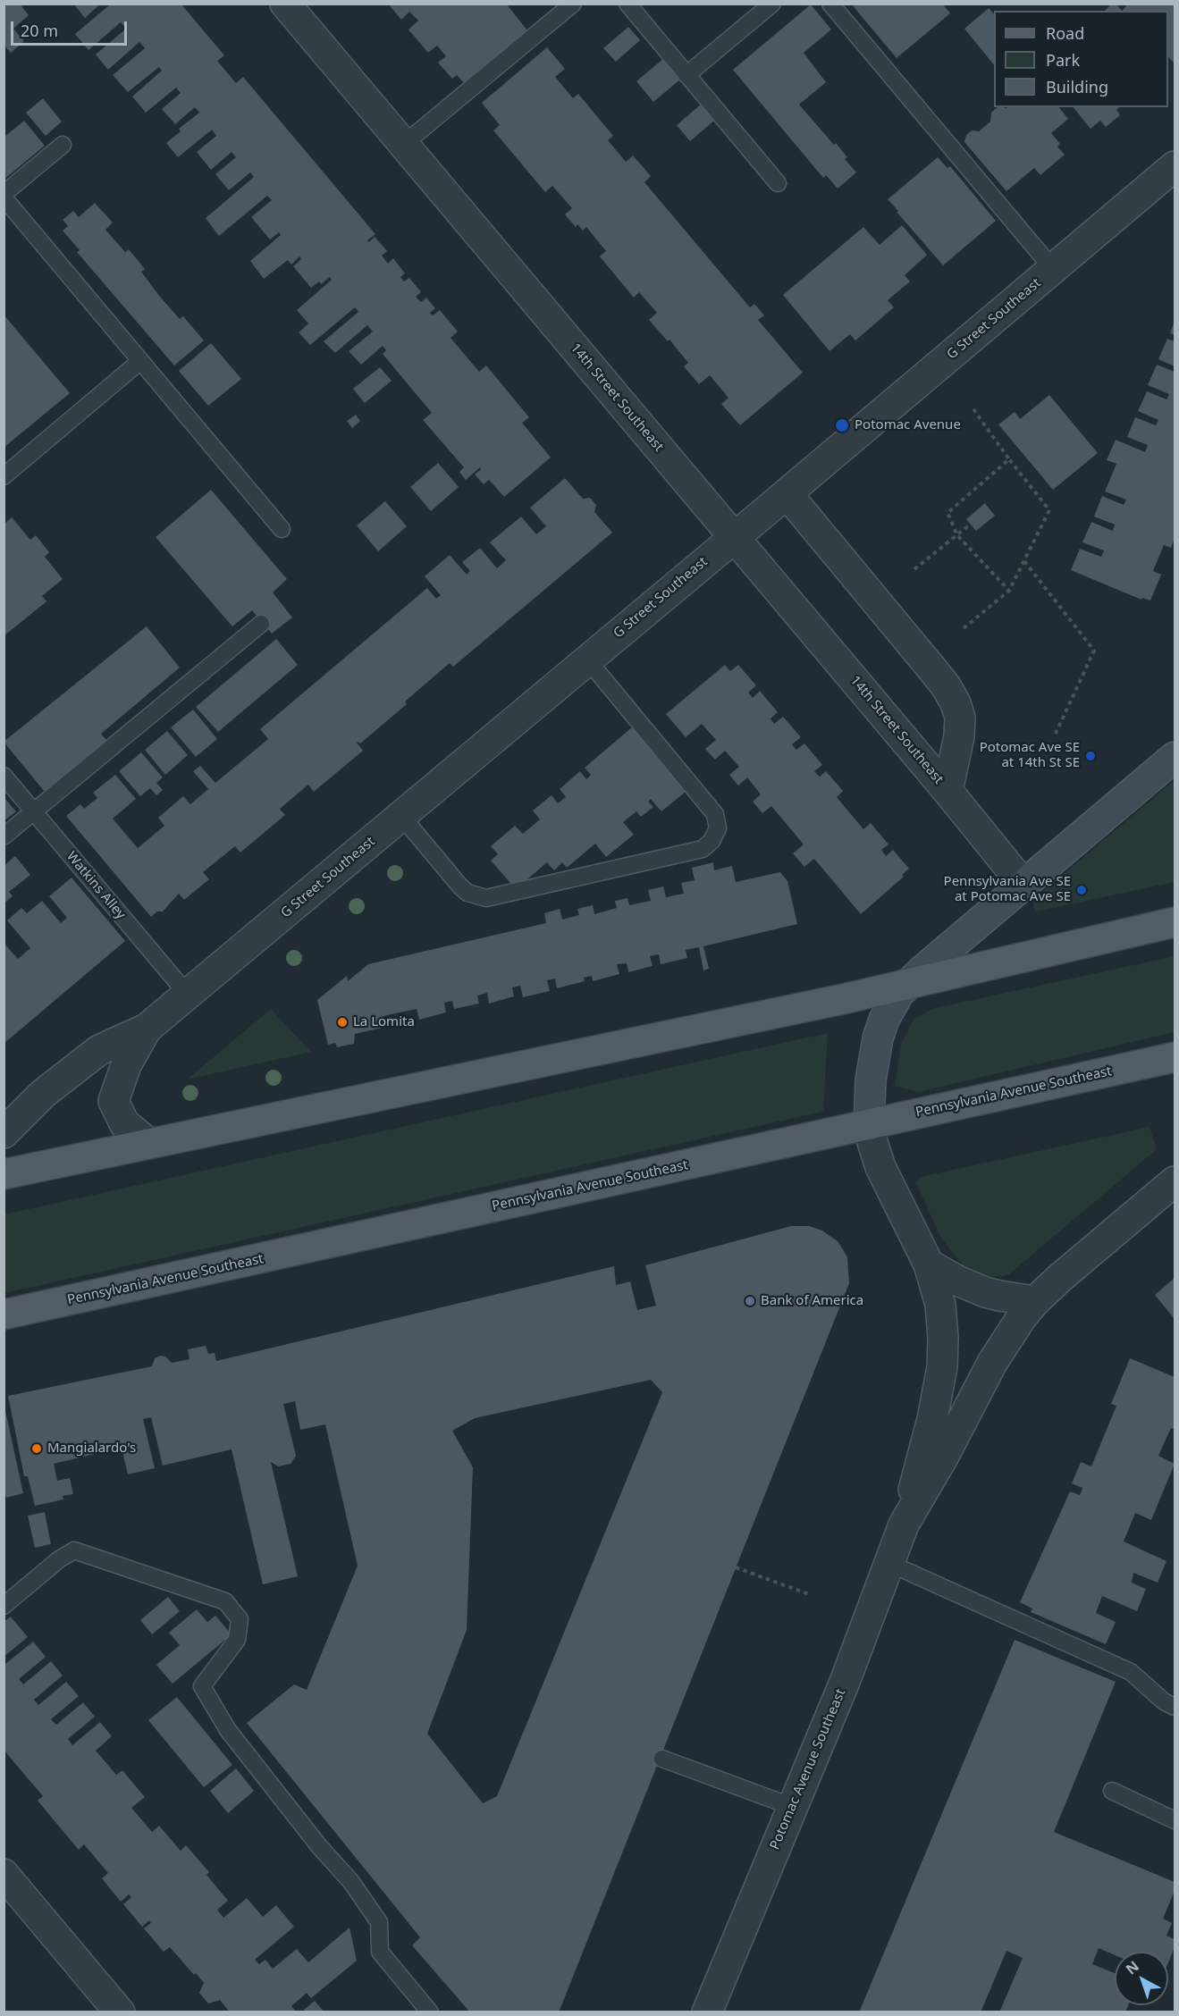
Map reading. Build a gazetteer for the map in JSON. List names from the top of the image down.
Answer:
{
  "streets": {
    "main road": ["Pennsylvania Avenue Southeast", "Potomac Avenue Southeast"],
    "street": ["G Street Southeast", "14th Street Southeast"],
    "lane": ["Watkins Alley"]
  },
  "crossings": [
    ["G Street Southeast", "14th Street Southeast"],
    ["G Street Southeast", "Watkins Alley"],
    ["14th Street Southeast", "Potomac Avenue Southeast"],
    ["Pennsylvania Avenue Southeast", "Potomac Avenue Southeast"]
  ],
  "places": [
    "Potomac Avenue",
    "Potomac Ave SE at 14th St SE",
    "Pennsylvania Ave SE at Potomac Ave SE",
    "La Lomita",
    "Bank of America",
    "Mangialardo's"
  ],
  "legend": ["Road", "Park", "Building"],
  "scale_bar": "20 m",
  "north": "top left"
}
